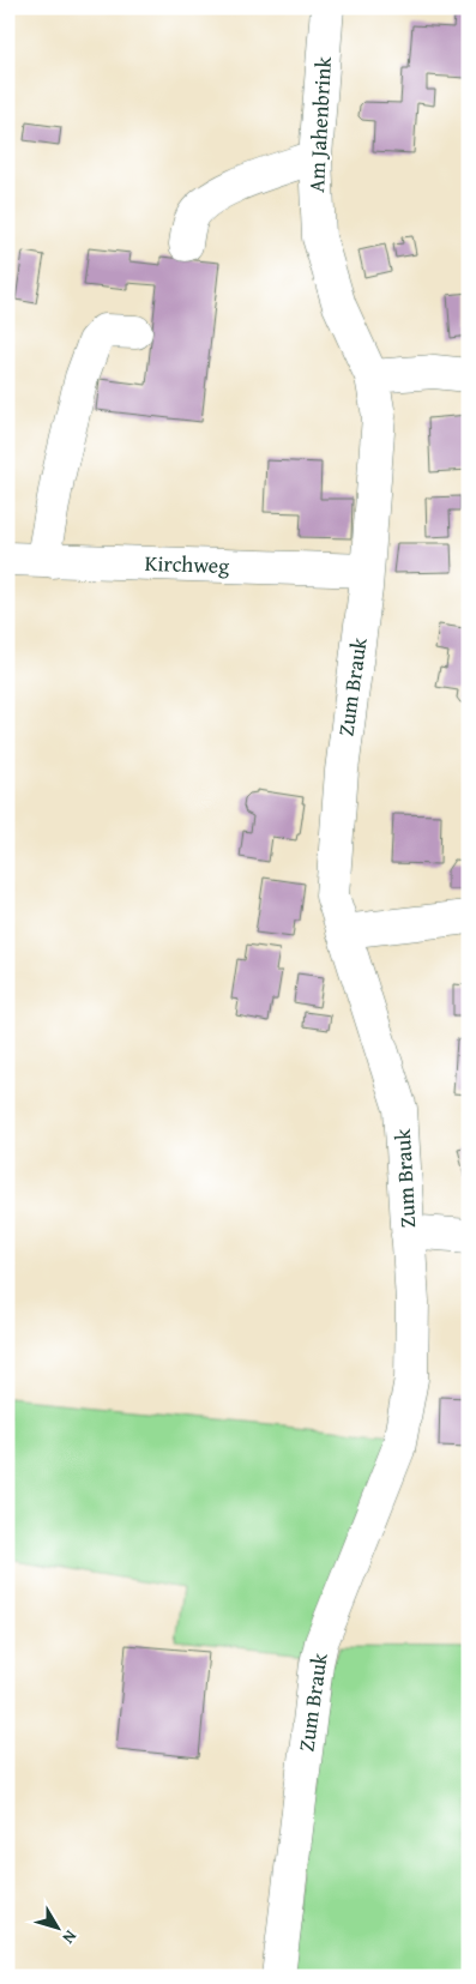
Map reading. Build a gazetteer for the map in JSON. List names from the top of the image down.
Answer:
{
  "streets": {
    "street": ["Am Jahenbrink", "Kirchweg", "Zum Brauk"]
  },
  "crossings": [
    ["Am Jahenbrink", "Zum Brauk"],
    ["Kirchweg", "Zum Brauk"]
  ],
  "north": "bottom right"
}
